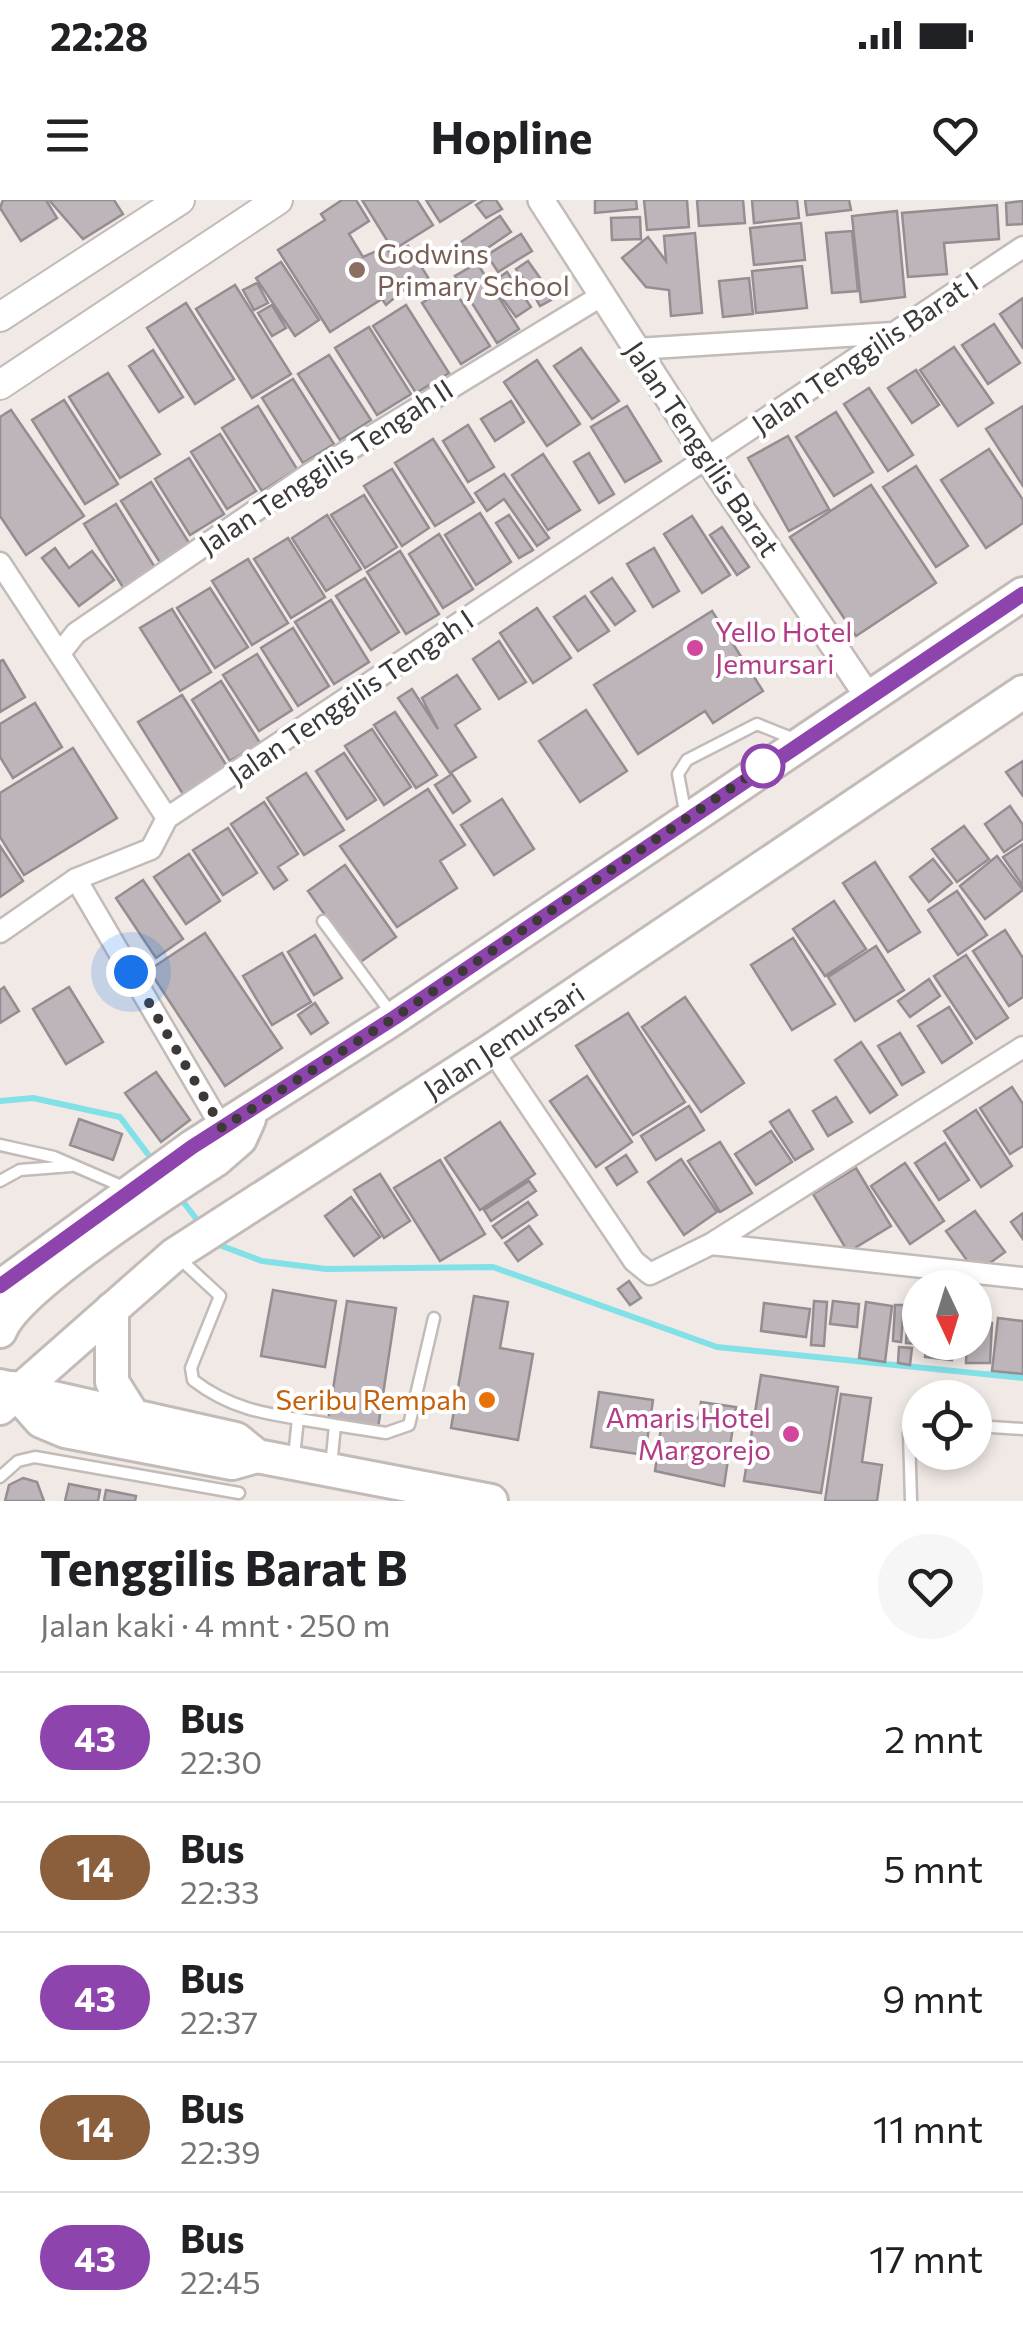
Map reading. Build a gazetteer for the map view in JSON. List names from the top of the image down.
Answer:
{
  "streets": {
    "main road": ["Jalan Jemursari"],
    "street": [
      "Jalan Tenggilis Barat I",
      "Jalan Tenggilis Barat",
      "Jalan Tenggilis Tengah II",
      "Jalan Tenggilis Tengah I"
    ]
  },
  "crossings": [
    ["Jalan Tenggilis Barat I", "Jalan Tenggilis Barat"],
    ["Jalan Tenggilis Barat I", "Jalan Tenggilis Tengah I"],
    ["Jalan Tenggilis Barat", "Jalan Tenggilis Tengah II"],
    ["Jalan Tenggilis Barat", "Jalan Tenggilis Tengah I"]
  ],
  "places": [
    "Godwins Primary School",
    "Yello Hotel Jemursari",
    "Seribu Rempah",
    "Amaris Hotel Margorejo"
  ],
  "lines": ["bus line 43"],
  "north": "bottom",
  "page": {
    "status": "22:28",
    "header": "Hopline",
    "heading": ["Tenggilis Barat B", "Jalan kaki · 4 mnt · 250 m"],
    "list": [
      {
        "mark": "43",
        "name": "Bus",
        "note": "22:30",
        "value": "2 mnt"
      },
      {
        "mark": "14",
        "name": "Bus",
        "note": "22:33",
        "value": "5 mnt"
      },
      {
        "mark": "43",
        "name": "Bus",
        "note": "22:37",
        "value": "9 mnt"
      },
      {
        "mark": "14",
        "name": "Bus",
        "note": "22:39",
        "value": "11 mnt"
      },
      {
        "mark": "43",
        "name": "Bus",
        "note": "22:45",
        "value": "17 mnt"
      }
    ]
  }
}
